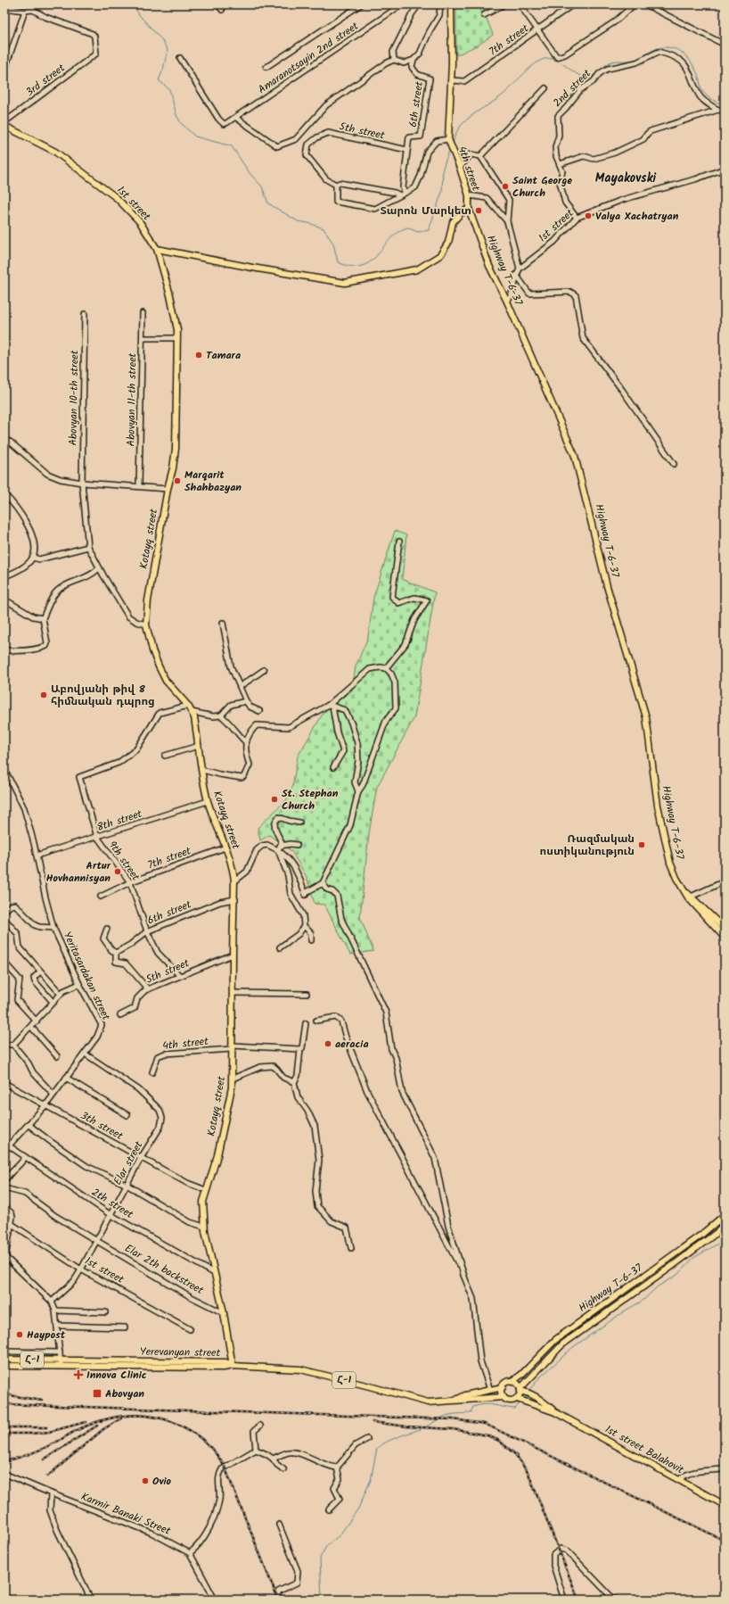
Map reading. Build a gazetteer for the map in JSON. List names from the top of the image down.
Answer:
{
  "streets": {
    "main road": [
      "4th street",
      "1st street",
      "Highway T-6-37",
      "Kotayq street",
      "Yerevanyan street",
      "Հ-1",
      "1st street Balahovit"
    ],
    "street": [
      "7th street",
      "Amaranotsayin 2nd street",
      "3rd street",
      "2nd street",
      "6th street",
      "5th street",
      "Abovyan 10-th street",
      "Abovyan 11-th street",
      "8th street",
      "9th street",
      "Yeritasardakan street",
      "3th street",
      "Elar street",
      "2th street",
      "Elar 2th backstreet",
      "Karmir Banaki Street"
    ]
  },
  "crossings": [
    ["7th street", "4th street"],
    ["7th street", "Kotayq street"],
    ["7th street", "9th street"],
    ["2nd street", "1st street"],
    ["6th street", "5th street"],
    ["6th street", "Kotayq street"],
    ["6th street", "9th street"],
    ["5th street", "Kotayq street"],
    ["5th street", "9th street"],
    ["4th street", "Highway T-6-37"],
    ["4th street", "Kotayq street"],
    ["1st street", "Kotayq street"],
    ["1st street", "Elar street"],
    ["Highway T-6-37", "Հ-1"],
    ["Kotayq street", "8th street"],
    ["Kotayq street", "9th street"],
    ["Kotayq street", "3th street"],
    ["Kotayq street", "2th street"],
    ["Kotayq street", "Elar 2th backstreet"],
    ["Kotayq street", "Yerevanyan street"],
    ["Kotayq street", "Հ-1"],
    ["8th street", "9th street"],
    ["8th street", "Yeritasardakan street"],
    ["Yeritasardakan street", "3th street"],
    ["Yeritasardakan street", "Elar street"],
    ["Yeritasardakan street", "2th street"],
    ["3th street", "Elar street"],
    ["Elar street", "2th street"],
    ["Elar street", "Elar 2th backstreet"],
    ["Yerevanyan street", "Հ-1"],
    ["Հ-1", "1st street Balahovit"]
  ],
  "districts": ["Mayakovski"],
  "places": {
    "other": [
      "Saint George Church",
      "Տարոն Մարկետ",
      "Valya Xachatryan",
      "Tamara",
      "Marqarit Shahbazyan",
      "Աբովյանի թիվ 8 հիմնական դպրոց",
      "St. Stephan Church",
      "Ռազմական ոստիկանություն",
      "Artur Hovhannisyan",
      "aeracia",
      "Haypost",
      "Ovio"
    ],
    "health": ["Innova Clinic"],
    "transit": ["Abovyan"]
  }
}
